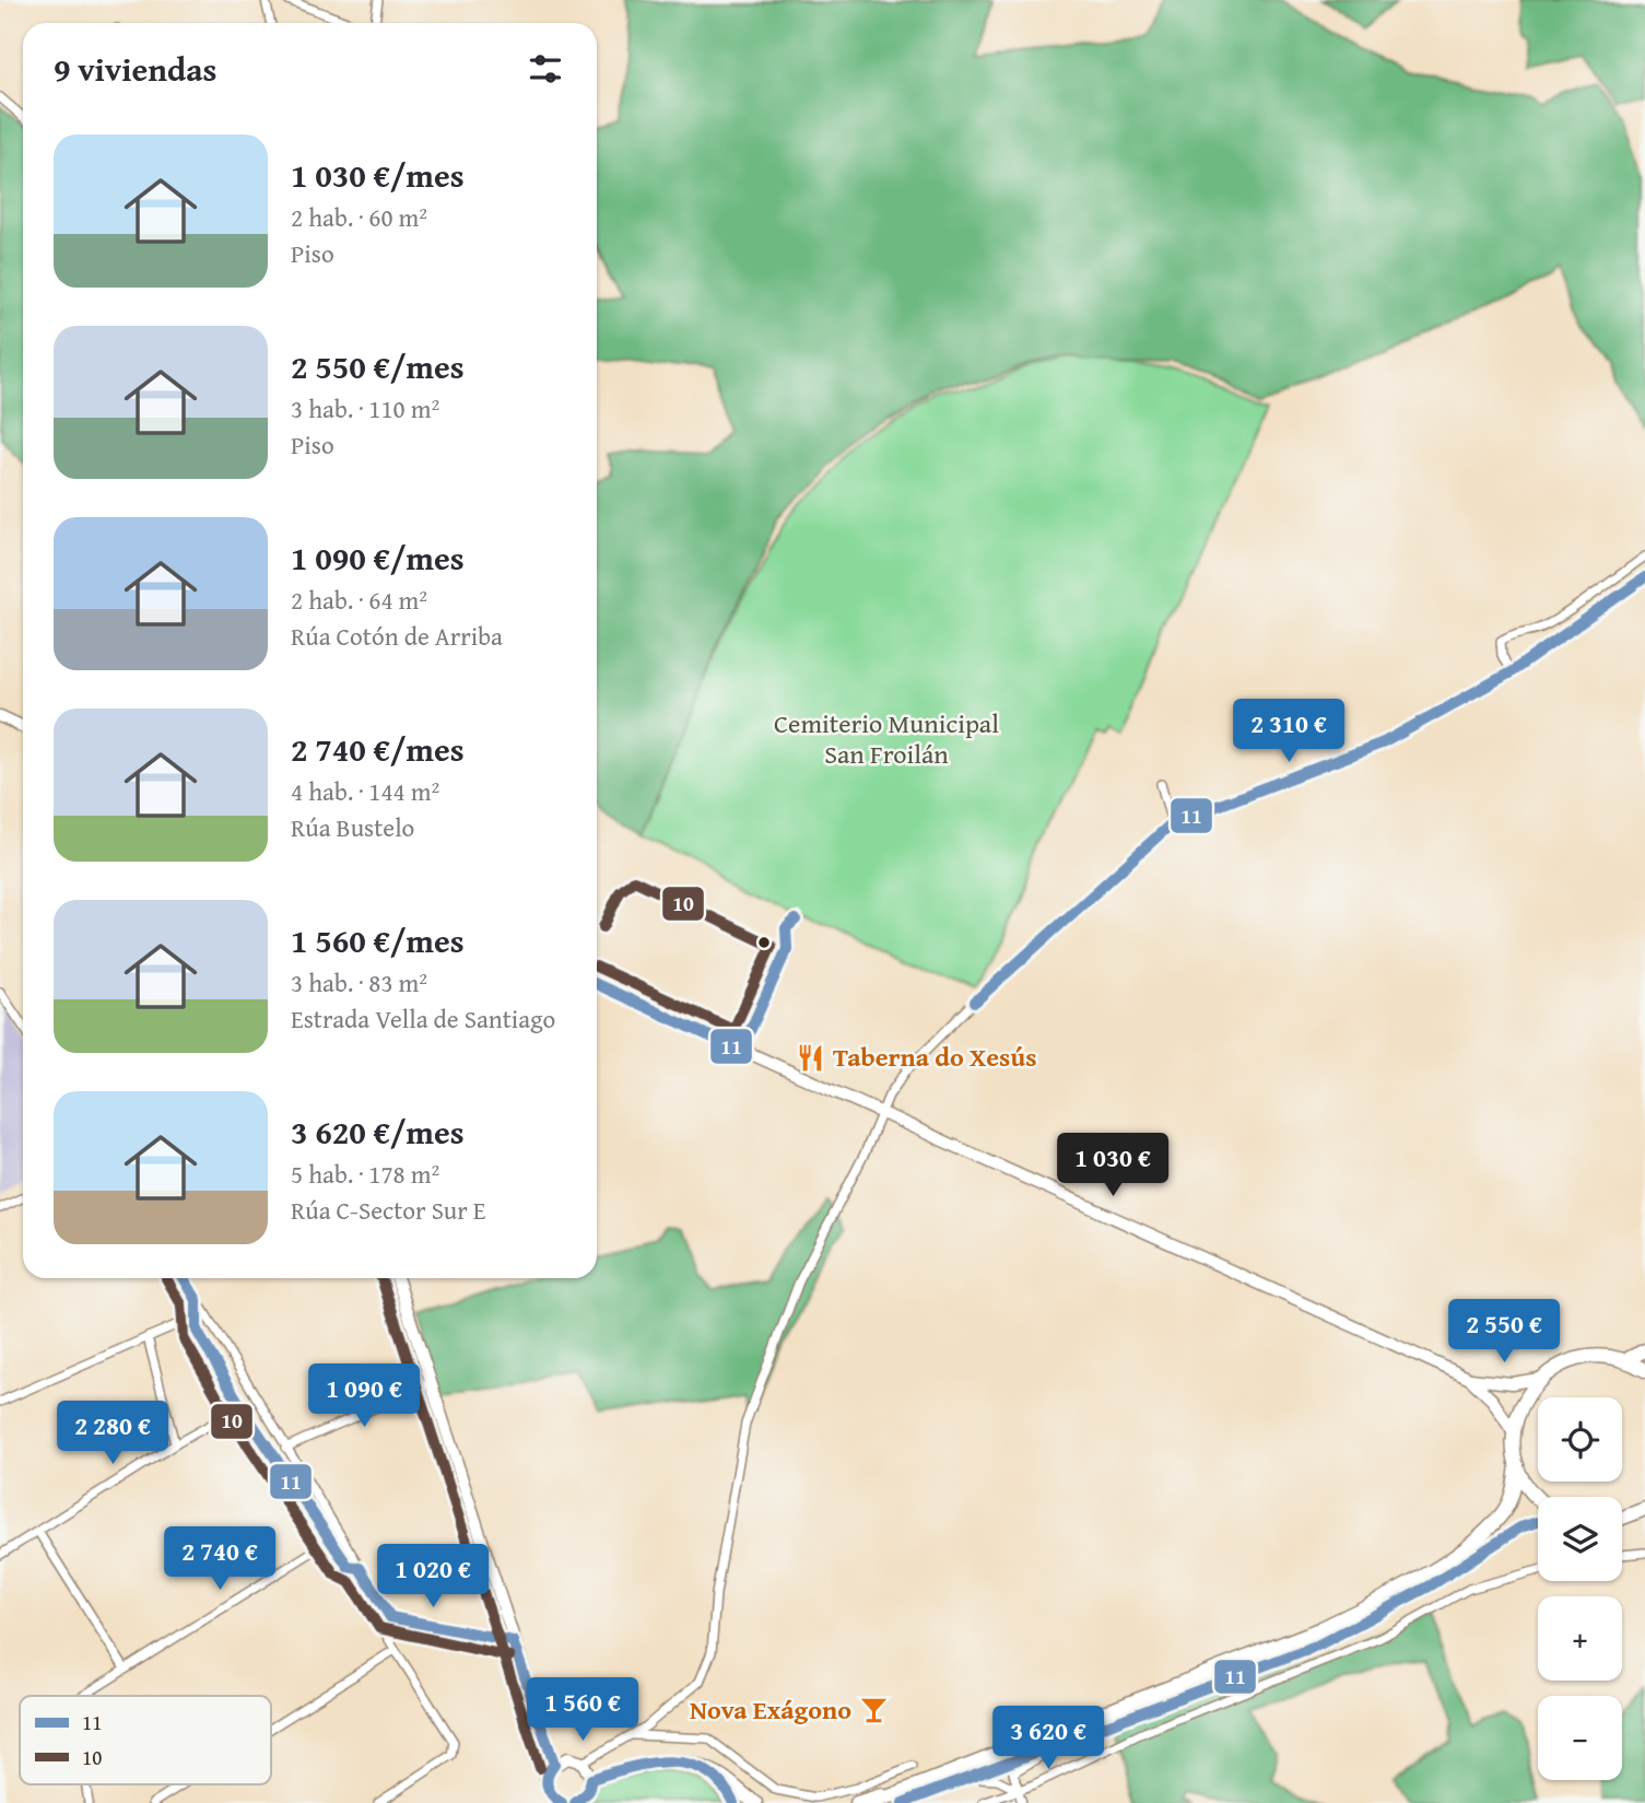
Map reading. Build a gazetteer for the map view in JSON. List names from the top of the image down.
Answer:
{
  "parks": ["Cemiterio Municipal San Froilán"],
  "places": {
    "restaurant": ["Taberna do Xesús"],
    "bar": ["Nova Exágono"]
  },
  "lines": ["transit line 11", "transit line 10"],
  "legend": ["11", "10"],
  "page": {
    "heading": "9 viviendas",
    "list": [
      {
        "name": "1 030 €/mes",
        "note": "2 hab. · 60 m² · Piso"
      },
      {
        "name": "2 550 €/mes",
        "note": "3 hab. · 110 m² · Piso"
      },
      {
        "name": "1 090 €/mes",
        "note": "2 hab. · 64 m² · Rúa Cotón de Arriba"
      },
      {
        "name": "2 740 €/mes",
        "note": "4 hab. · 144 m² · Rúa Bustelo"
      },
      {
        "name": "1 560 €/mes",
        "note": "3 hab. · 83 m² · Estrada Vella de Santiago"
      },
      {
        "name": "3 620 €/mes",
        "note": "5 hab. · 178 m² · Rúa C-Sector Sur E"
      }
    ],
    "price": [
      "2 310 €",
      "1 030 €",
      "2 550 €",
      "1 090 €",
      "2 280 €",
      "2 740 €",
      "1 020 €",
      "1 560 €",
      "3 620 €"
    ],
    "map_buttons": ["+", "−"]
  }
}
